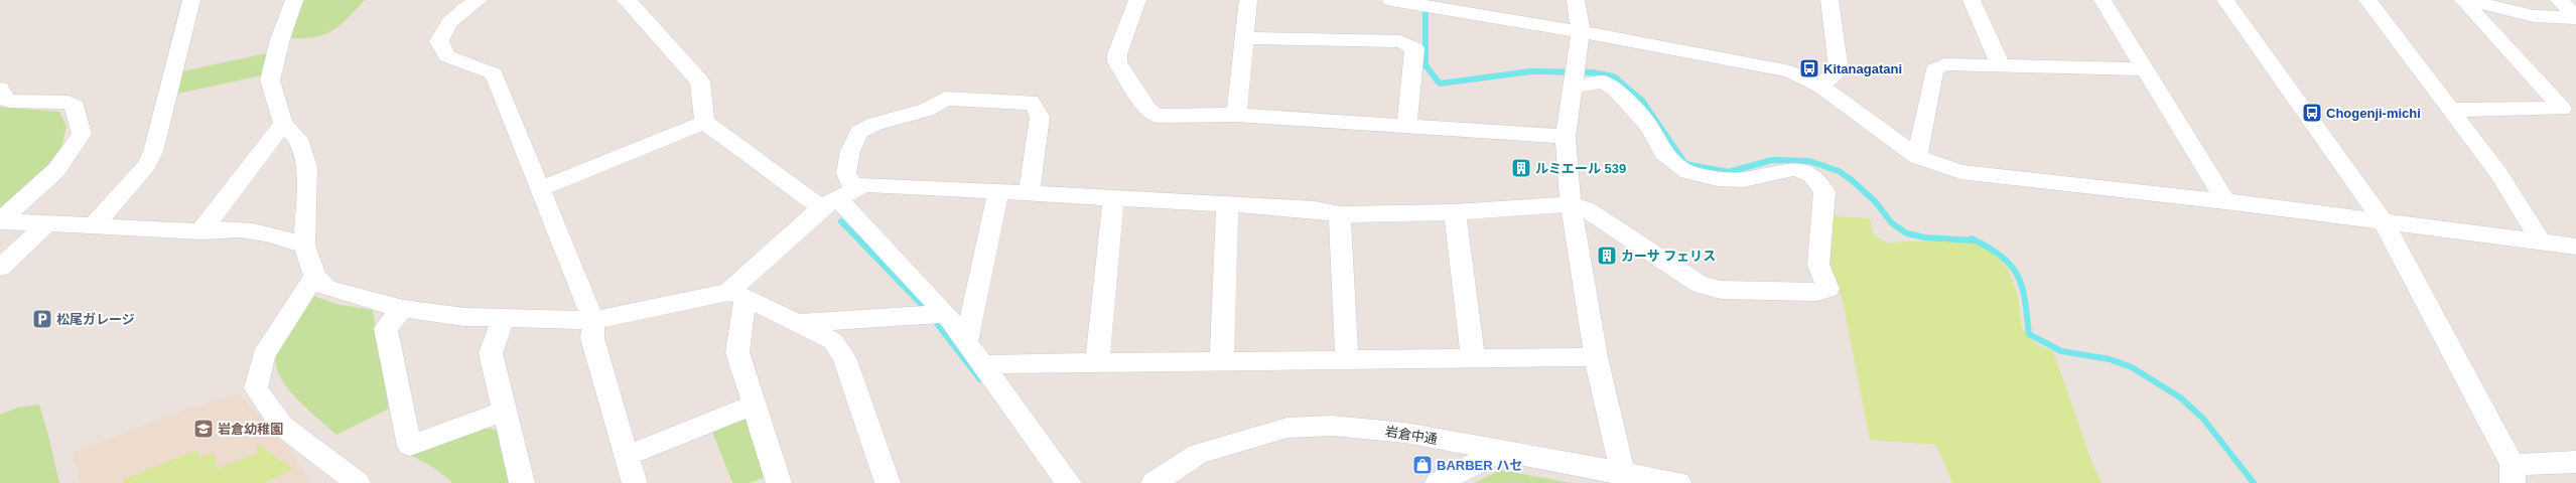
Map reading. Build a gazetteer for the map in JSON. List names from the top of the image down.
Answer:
{
  "streets": {
    "street": ["岩倉中通"]
  },
  "places": {
    "bus stop": ["Kitanagatani", "Chogenji-michi"],
    "building": ["ルミエール 539", "カーサ フェリス"],
    "parking": ["松尾ガレージ"],
    "school or university": ["岩倉幼稚園"],
    "shop": ["BARBER ハセ"]
  }
}
